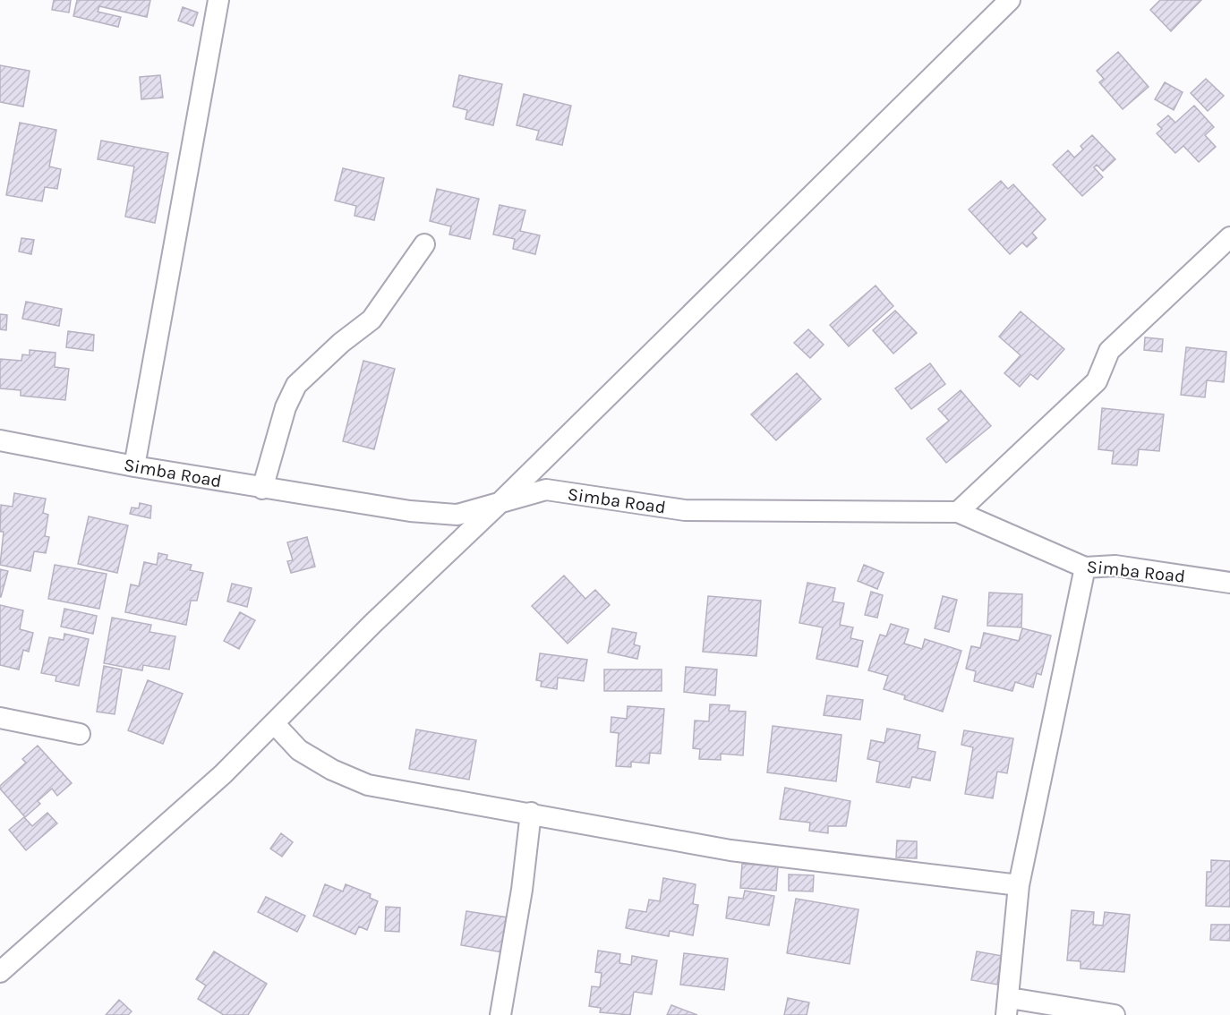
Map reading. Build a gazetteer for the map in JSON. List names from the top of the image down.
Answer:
{
  "streets": {
    "street": ["Simba Road"]
  }
}
